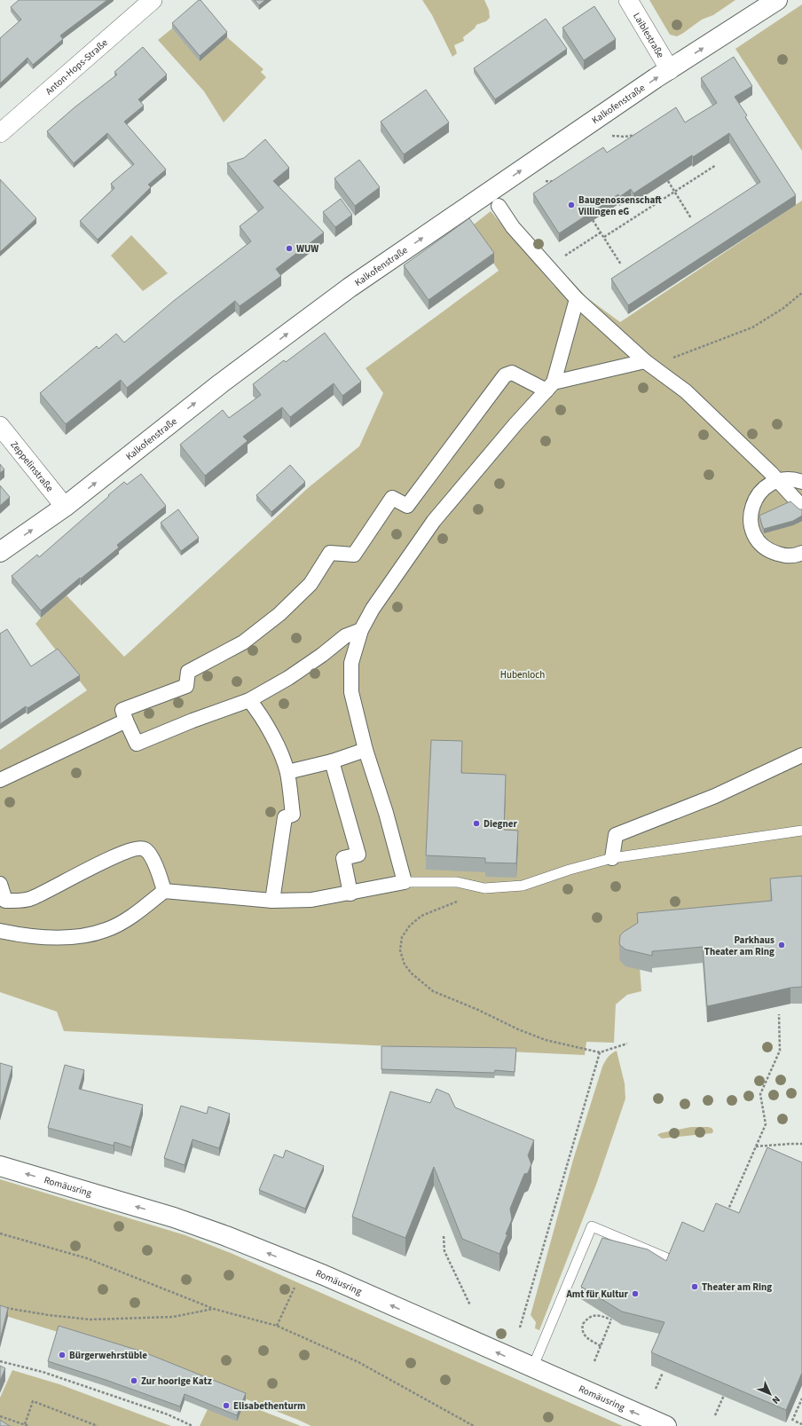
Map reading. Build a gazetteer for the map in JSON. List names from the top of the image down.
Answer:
{
  "streets": {
    "street": [
      "Laiblestraße",
      "Anton-Hops-Straße",
      "Kalkofenstraße",
      "Zeppelinstraße",
      "Romäusring"
    ]
  },
  "crossings": [
    ["Laiblestraße", "Kalkofenstraße"],
    ["Kalkofenstraße", "Zeppelinstraße"]
  ],
  "one_way": ["Kalkofenstraße", "Romäusring"],
  "parks": ["Hubenloch"],
  "places": [
    "Baugenossenschaft Villingen eG",
    "WUW",
    "Diegner",
    "Parkhaus Theater am Ring",
    "Theater am Ring",
    "Amt für Kultur",
    "Bürgerwehrstüble",
    "Zur hoorige Katz",
    "Elisabethenturm"
  ],
  "north": "bottom right"
}
